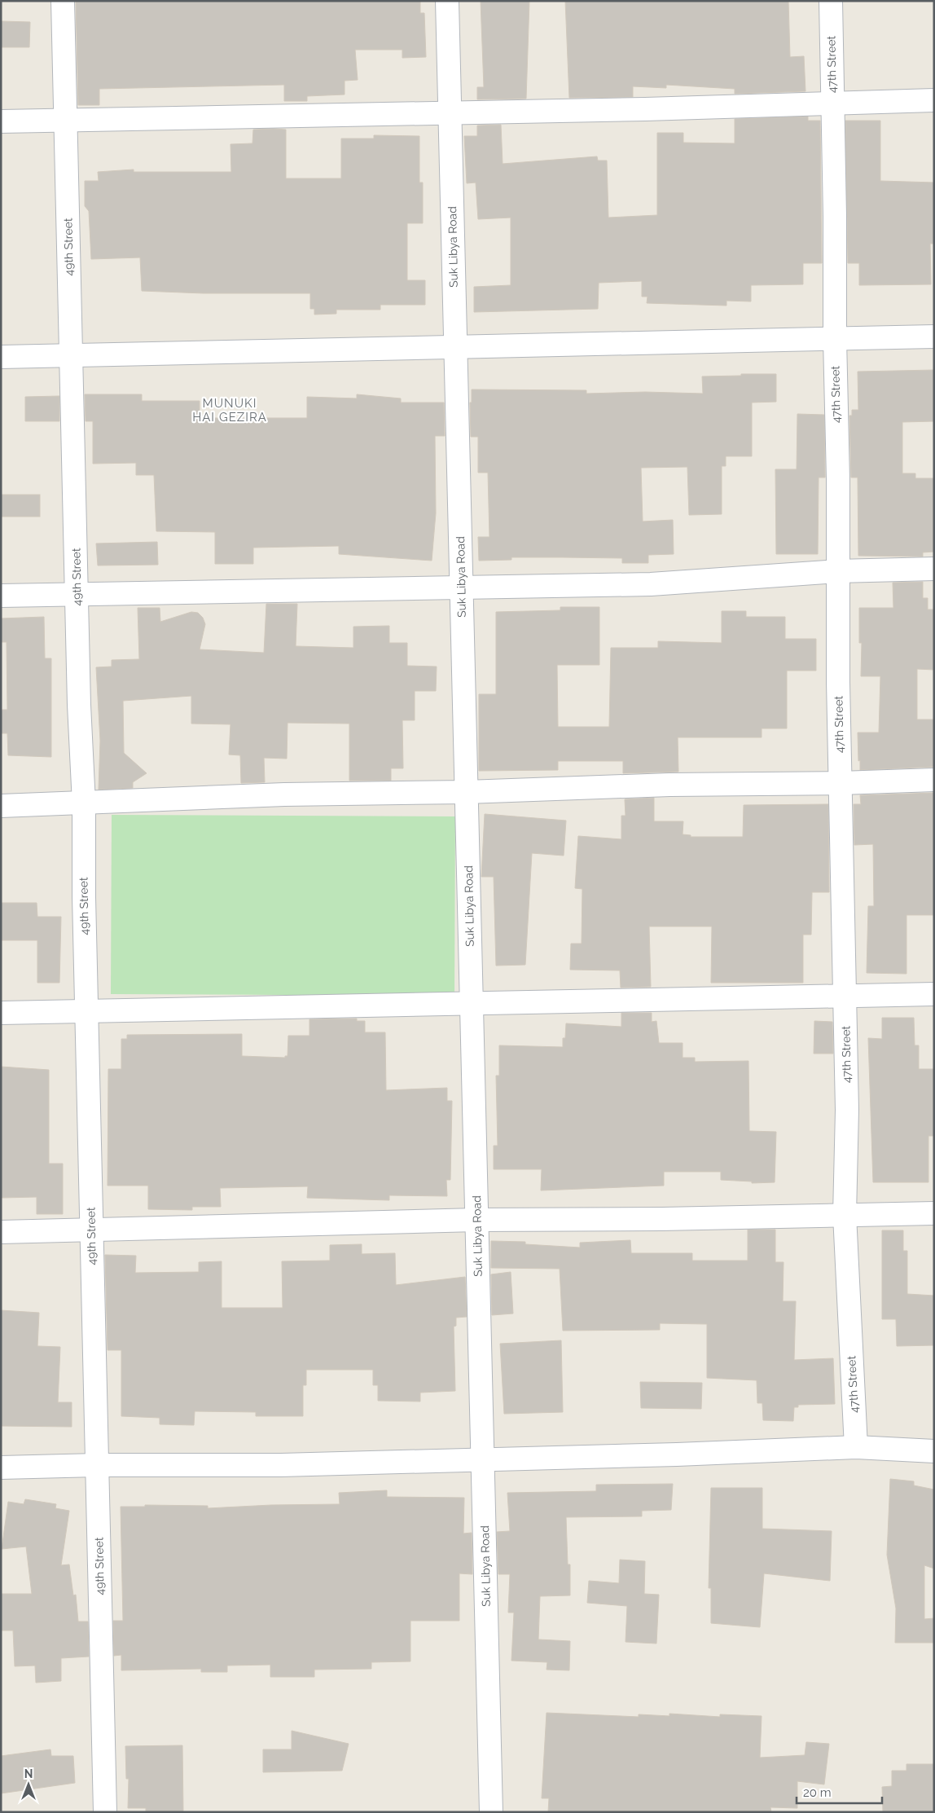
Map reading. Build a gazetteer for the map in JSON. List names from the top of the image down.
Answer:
{
  "streets": {
    "street": ["47th Street", "49th Street", "Suk Libya Road"]
  },
  "districts": ["MUNUKI HAI GEZIRA"],
  "scale_bar": "20 m",
  "north": "top"
}
